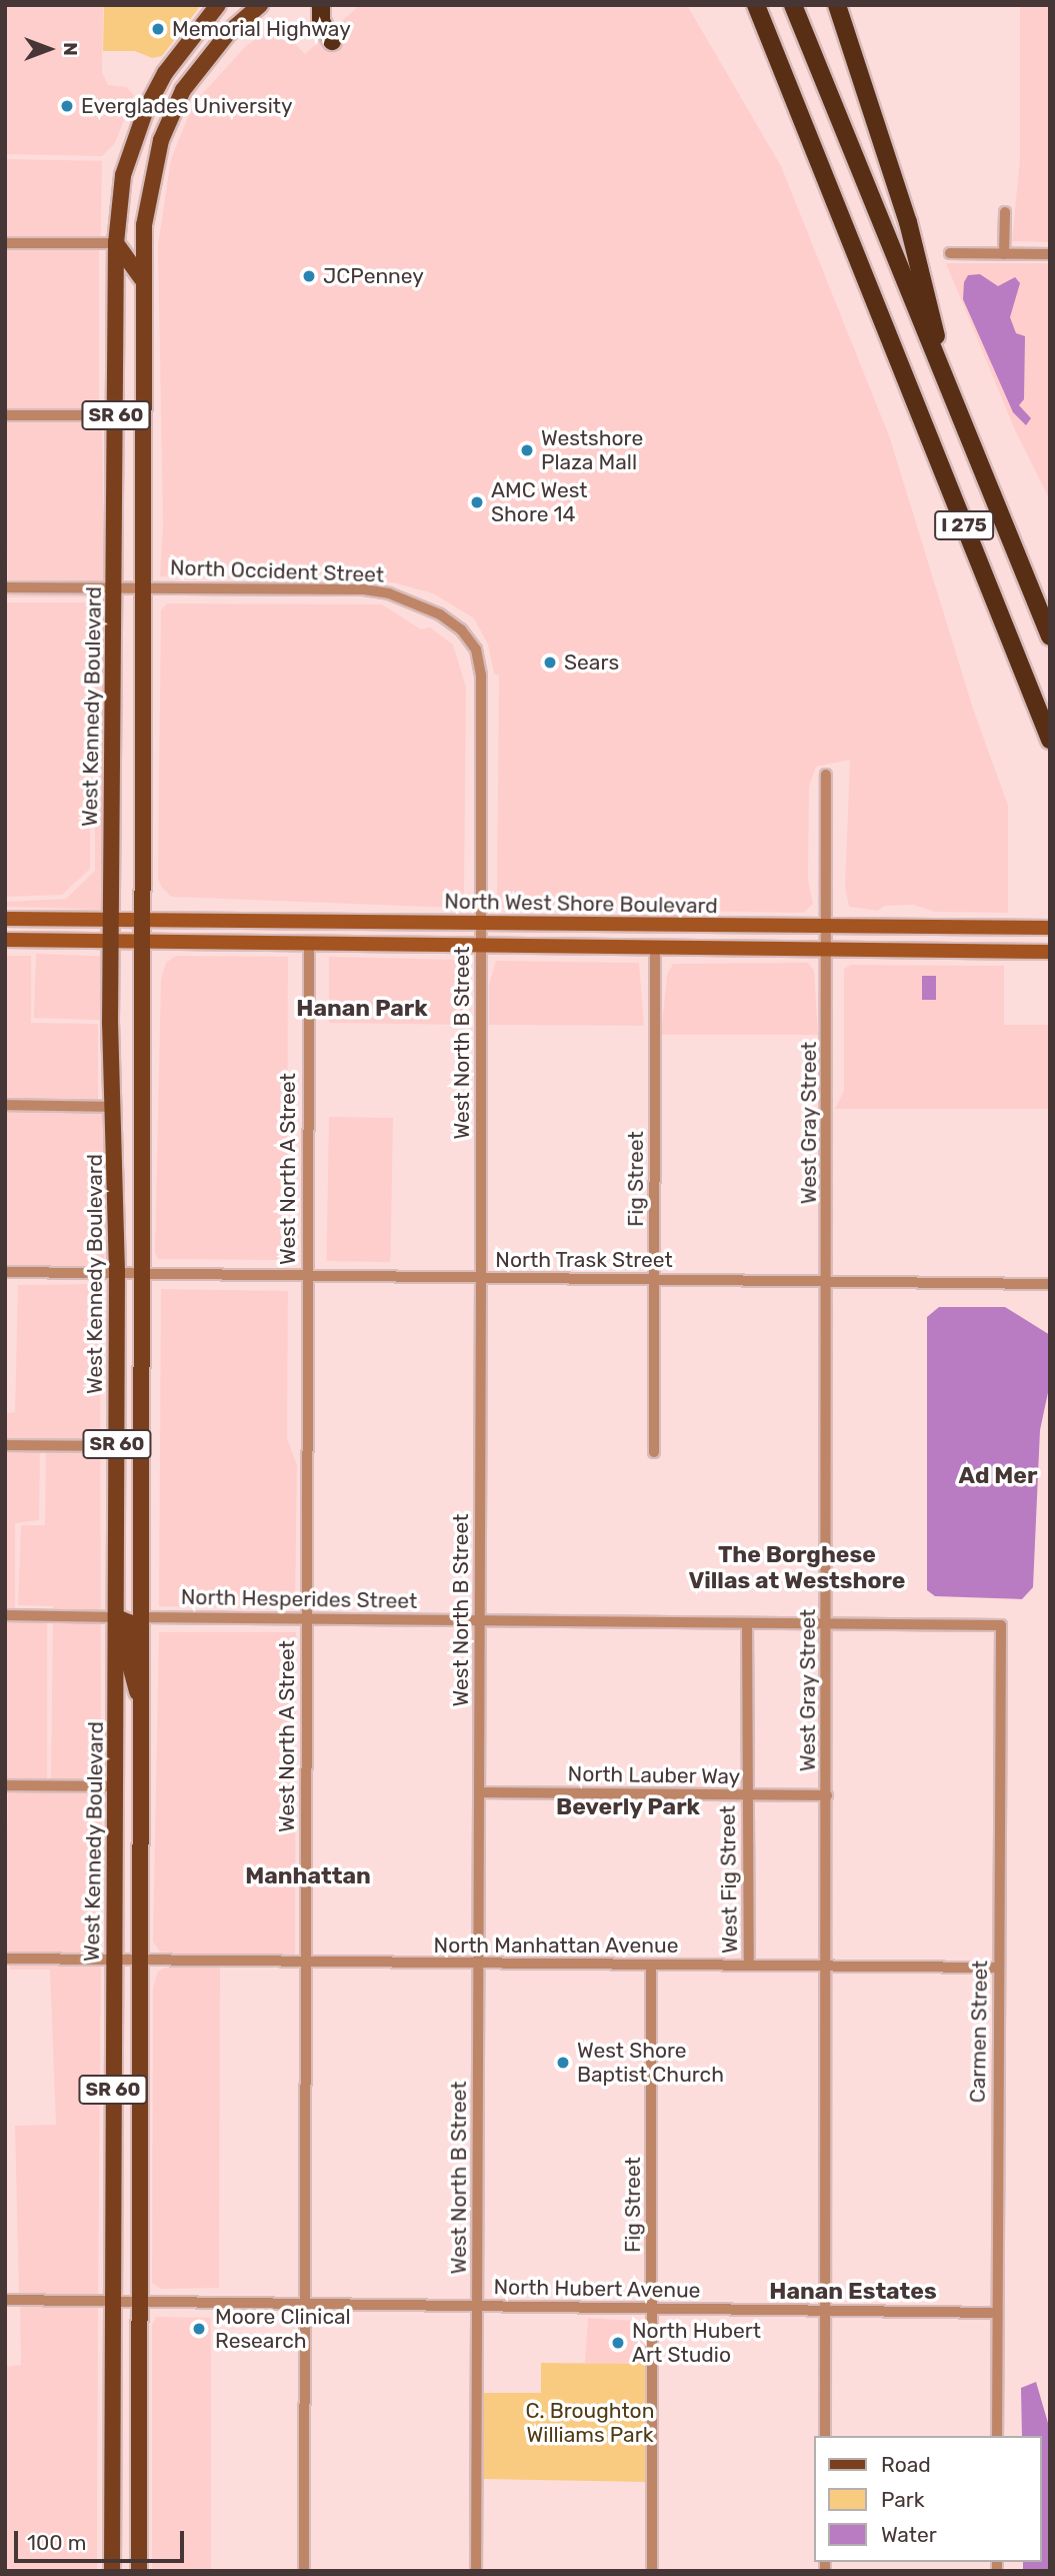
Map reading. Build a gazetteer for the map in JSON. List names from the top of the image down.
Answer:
{
  "streets": {
    "highway": ["I 275"],
    "main road": ["SR 60", "West Kennedy Boulevard", "North West Shore Boulevard"],
    "street": [
      "North Occident Street",
      "West North B Street",
      "West Gray Street",
      "West North A Street",
      "Fig Street",
      "North Trask Street",
      "North Hesperides Street",
      "North Lauber Way",
      "West Fig Street",
      "North Manhattan Avenue",
      "Carmen Street",
      "North Hubert Avenue"
    ]
  },
  "crossings": [
    ["SR 60", "North Occident Street"],
    ["SR 60", "North West Shore Boulevard"],
    ["SR 60", "North Trask Street"],
    ["SR 60", "North Hesperides Street"],
    ["SR 60", "North Manhattan Avenue"],
    ["SR 60", "North Hubert Avenue"],
    ["North Occident Street", "West Kennedy Boulevard"],
    ["North Occident Street", "West North B Street"],
    ["West Kennedy Boulevard", "North West Shore Boulevard"],
    ["West Kennedy Boulevard", "North Trask Street"],
    ["West Kennedy Boulevard", "North Manhattan Avenue"],
    ["West Kennedy Boulevard", "North Hubert Avenue"],
    ["North West Shore Boulevard", "West North B Street"],
    ["North West Shore Boulevard", "West Gray Street"],
    ["West North B Street", "North Trask Street"],
    ["West North B Street", "North Hesperides Street"],
    ["West North B Street", "North Lauber Way"],
    ["West North B Street", "North Manhattan Avenue"],
    ["West North B Street", "North Hubert Avenue"],
    ["West Gray Street", "North Trask Street"],
    ["West Gray Street", "North Hesperides Street"],
    ["West Gray Street", "North Lauber Way"],
    ["West Gray Street", "North Manhattan Avenue"],
    ["West Gray Street", "North Hubert Avenue"],
    ["West North A Street", "North Trask Street"],
    ["West North A Street", "North Hesperides Street"],
    ["West North A Street", "North Manhattan Avenue"],
    ["West North A Street", "North Hubert Avenue"],
    ["Fig Street", "North Trask Street"],
    ["Fig Street", "North Manhattan Avenue"],
    ["Fig Street", "North Hubert Avenue"],
    ["North Hesperides Street", "West Fig Street"],
    ["North Hesperides Street", "Carmen Street"],
    ["North Lauber Way", "West Fig Street"],
    ["West Fig Street", "North Manhattan Avenue"],
    ["North Manhattan Avenue", "Carmen Street"],
    ["Carmen Street", "North Hubert Avenue"]
  ],
  "districts": [
    "Hanan Park",
    "Ad Mer",
    "The Borghese Villas at Westshore",
    "Beverly Park",
    "Manhattan",
    "Hanan Estates"
  ],
  "parks": ["C. Broughton Williams Park"],
  "places": [
    "Memorial Highway",
    "Everglades University",
    "JCPenney",
    "Westshore Plaza Mall",
    "AMC West Shore 14",
    "Sears",
    "West Shore Baptist Church",
    "Moore Clinical Research",
    "North Hubert Art Studio"
  ],
  "legend": ["Road", "Park", "Water"],
  "scale_bar": "100 m",
  "north": "right"
}
